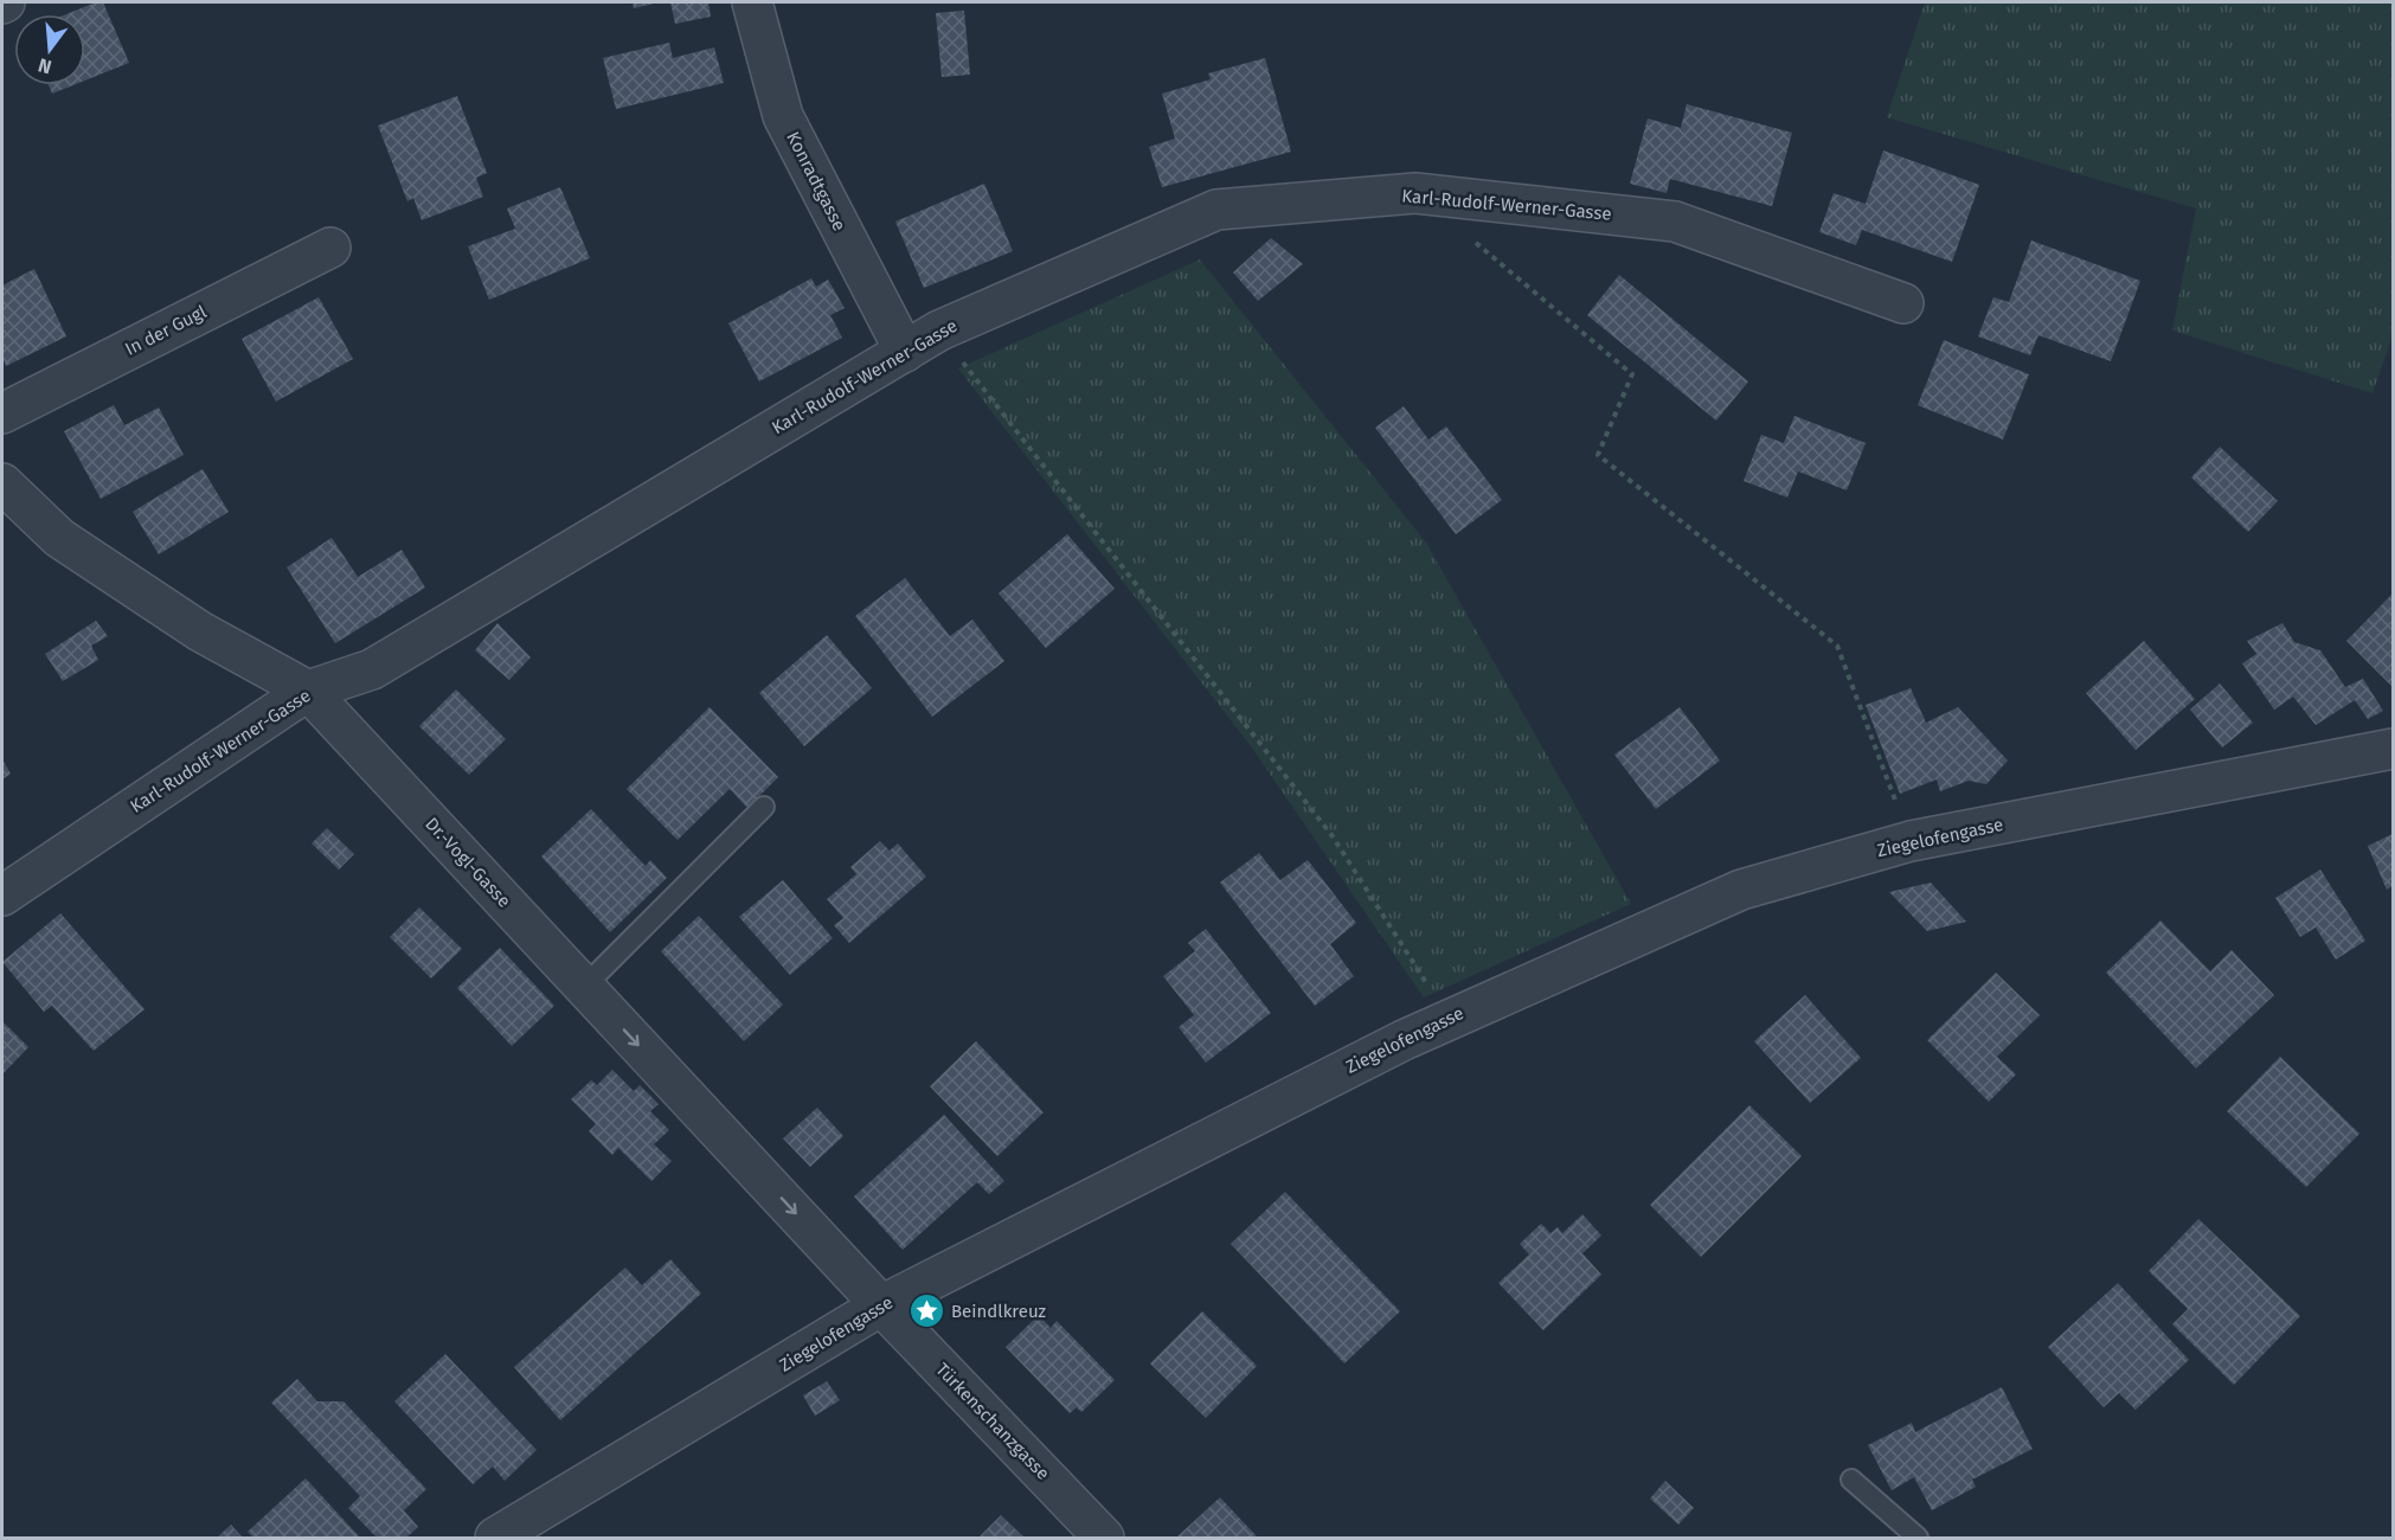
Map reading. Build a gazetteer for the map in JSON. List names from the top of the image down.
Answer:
{
  "streets": {
    "street": [
      "Konradtgasse",
      "Karl-Rudolf-Werner-Gasse",
      "In der Gugl",
      "Ziegelofengasse",
      "Dr.-Vogl-Gasse",
      "Türkenschanzgasse"
    ]
  },
  "crossings": [
    ["Konradtgasse", "Karl-Rudolf-Werner-Gasse"],
    ["Karl-Rudolf-Werner-Gasse", "Dr.-Vogl-Gasse"],
    ["Ziegelofengasse", "Dr.-Vogl-Gasse"],
    ["Ziegelofengasse", "Türkenschanzgasse"],
    ["Dr.-Vogl-Gasse", "Türkenschanzgasse"]
  ],
  "one_way": ["Dr.-Vogl-Gasse"],
  "places": {
    "place": ["Beindlkreuz"]
  },
  "north": "bottom"
}
